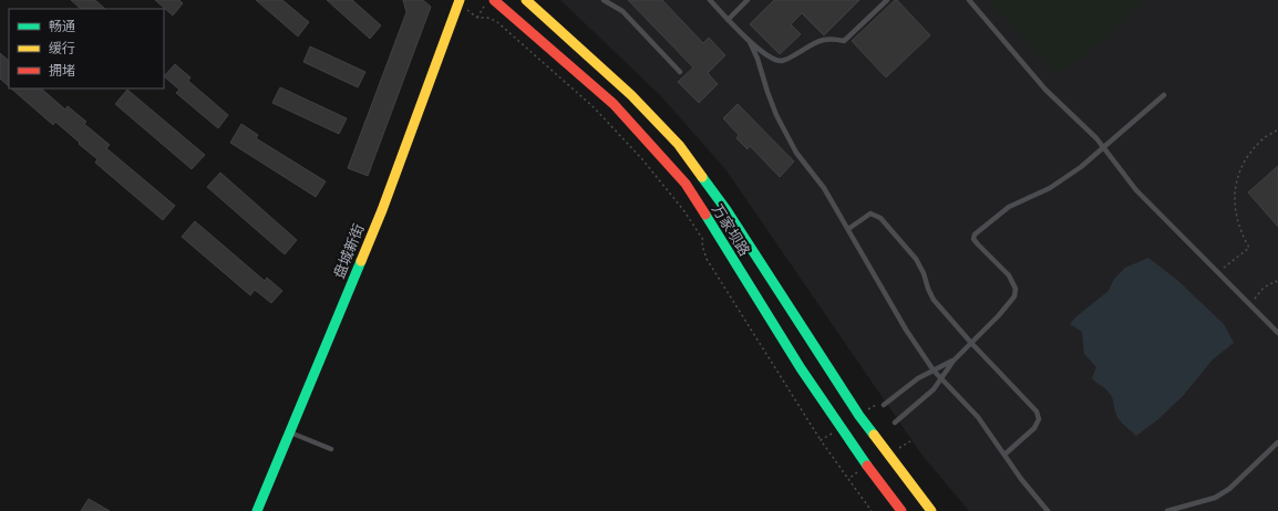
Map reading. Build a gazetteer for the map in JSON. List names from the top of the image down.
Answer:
{
  "streets": {
    "main road": ["万家坝路", "盘城新街"]
  },
  "legend": ["畅通", "缓行", "拥堵"]
}
